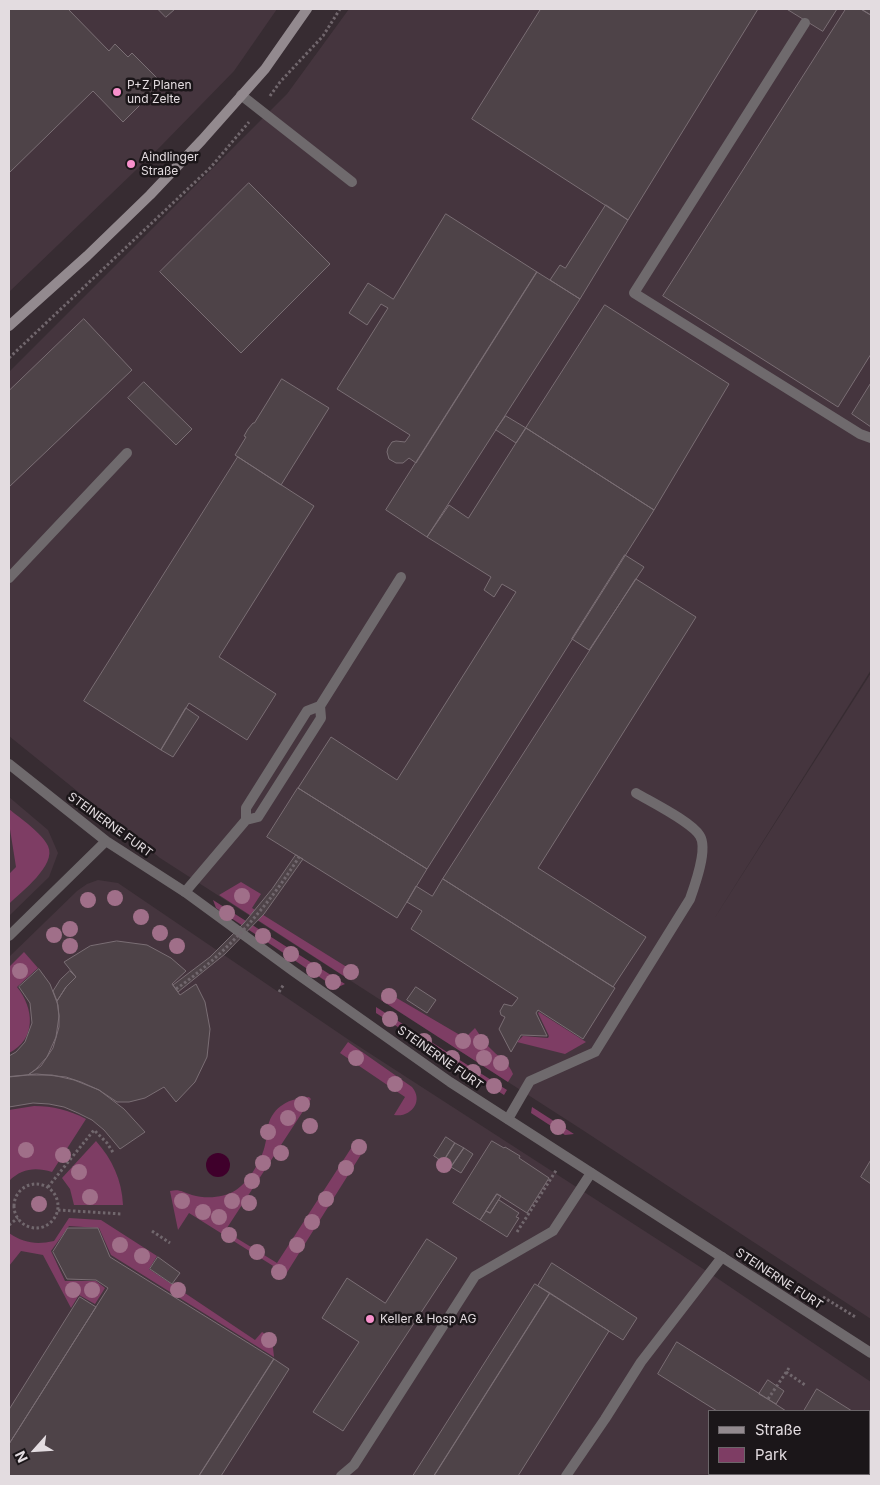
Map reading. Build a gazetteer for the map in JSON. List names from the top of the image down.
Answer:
{
  "streets": {
    "street": ["STEINERNE FURT"]
  },
  "places": ["P+Z Planen und Zelte", "Aindlinger Straße", "Keller & Hosp AG"],
  "legend": ["Straße", "Park"],
  "north": "bottom left"
}
